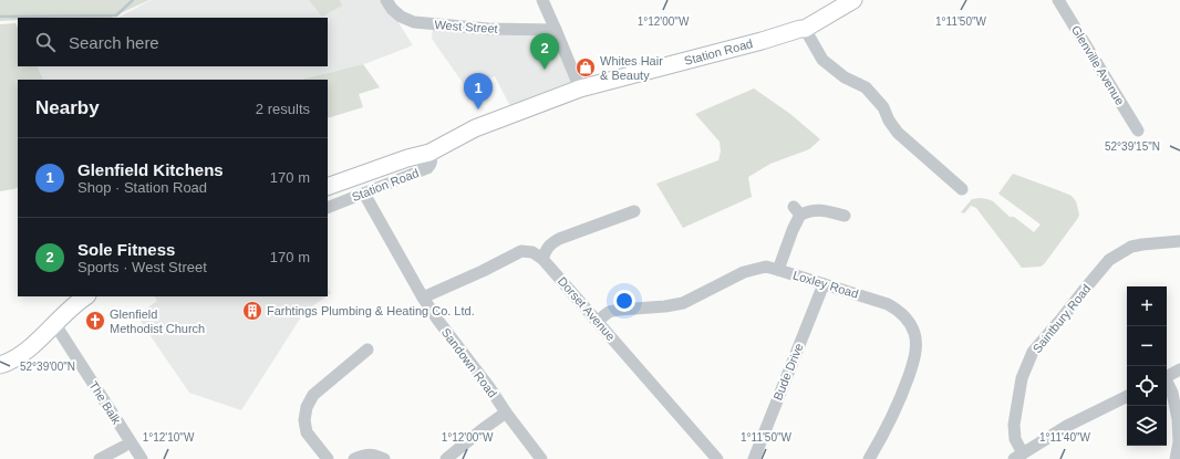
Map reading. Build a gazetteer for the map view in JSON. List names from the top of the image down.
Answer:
{
  "streets": {
    "street": [
      "West Street",
      "Station Road",
      "Glenville Avenue",
      "Loxley Road",
      "Dorset Avenue",
      "Saintbury Road",
      "Sandown Road",
      "Bude Drive",
      "The Balk"
    ]
  },
  "crossings": [
    ["Station Road", "Sandown Road"],
    ["Loxley Road", "Dorset Avenue"],
    ["Loxley Road", "Bude Drive"],
    ["Dorset Avenue", "Sandown Road"]
  ],
  "places": {
    "shop": ["Whites Hair & Beauty"],
    "building": ["Farhtings Plumbing & Heating Co. Ltd."],
    "church": ["Glenfield Methodist Church"]
  },
  "page": {
    "search": "Search here",
    "pins": ["2", "1"],
    "heading": ["Nearby", "2 results"],
    "list": [
      {
        "mark": "1",
        "name": "Glenfield Kitchens",
        "note": "Shop · Station Road",
        "value": "170 m"
      },
      {
        "mark": "2",
        "name": "Sole Fitness",
        "note": "Sports · West Street",
        "value": "170 m"
      }
    ],
    "map_buttons": ["+", "−"]
  },
  "coordinates": [
    "1°12'00\"W",
    "1°11'50\"W",
    "52°39'15\"N",
    "52°39'00\"N",
    "1°12'10\"W",
    "1°11'40\"W"
  ]
}
